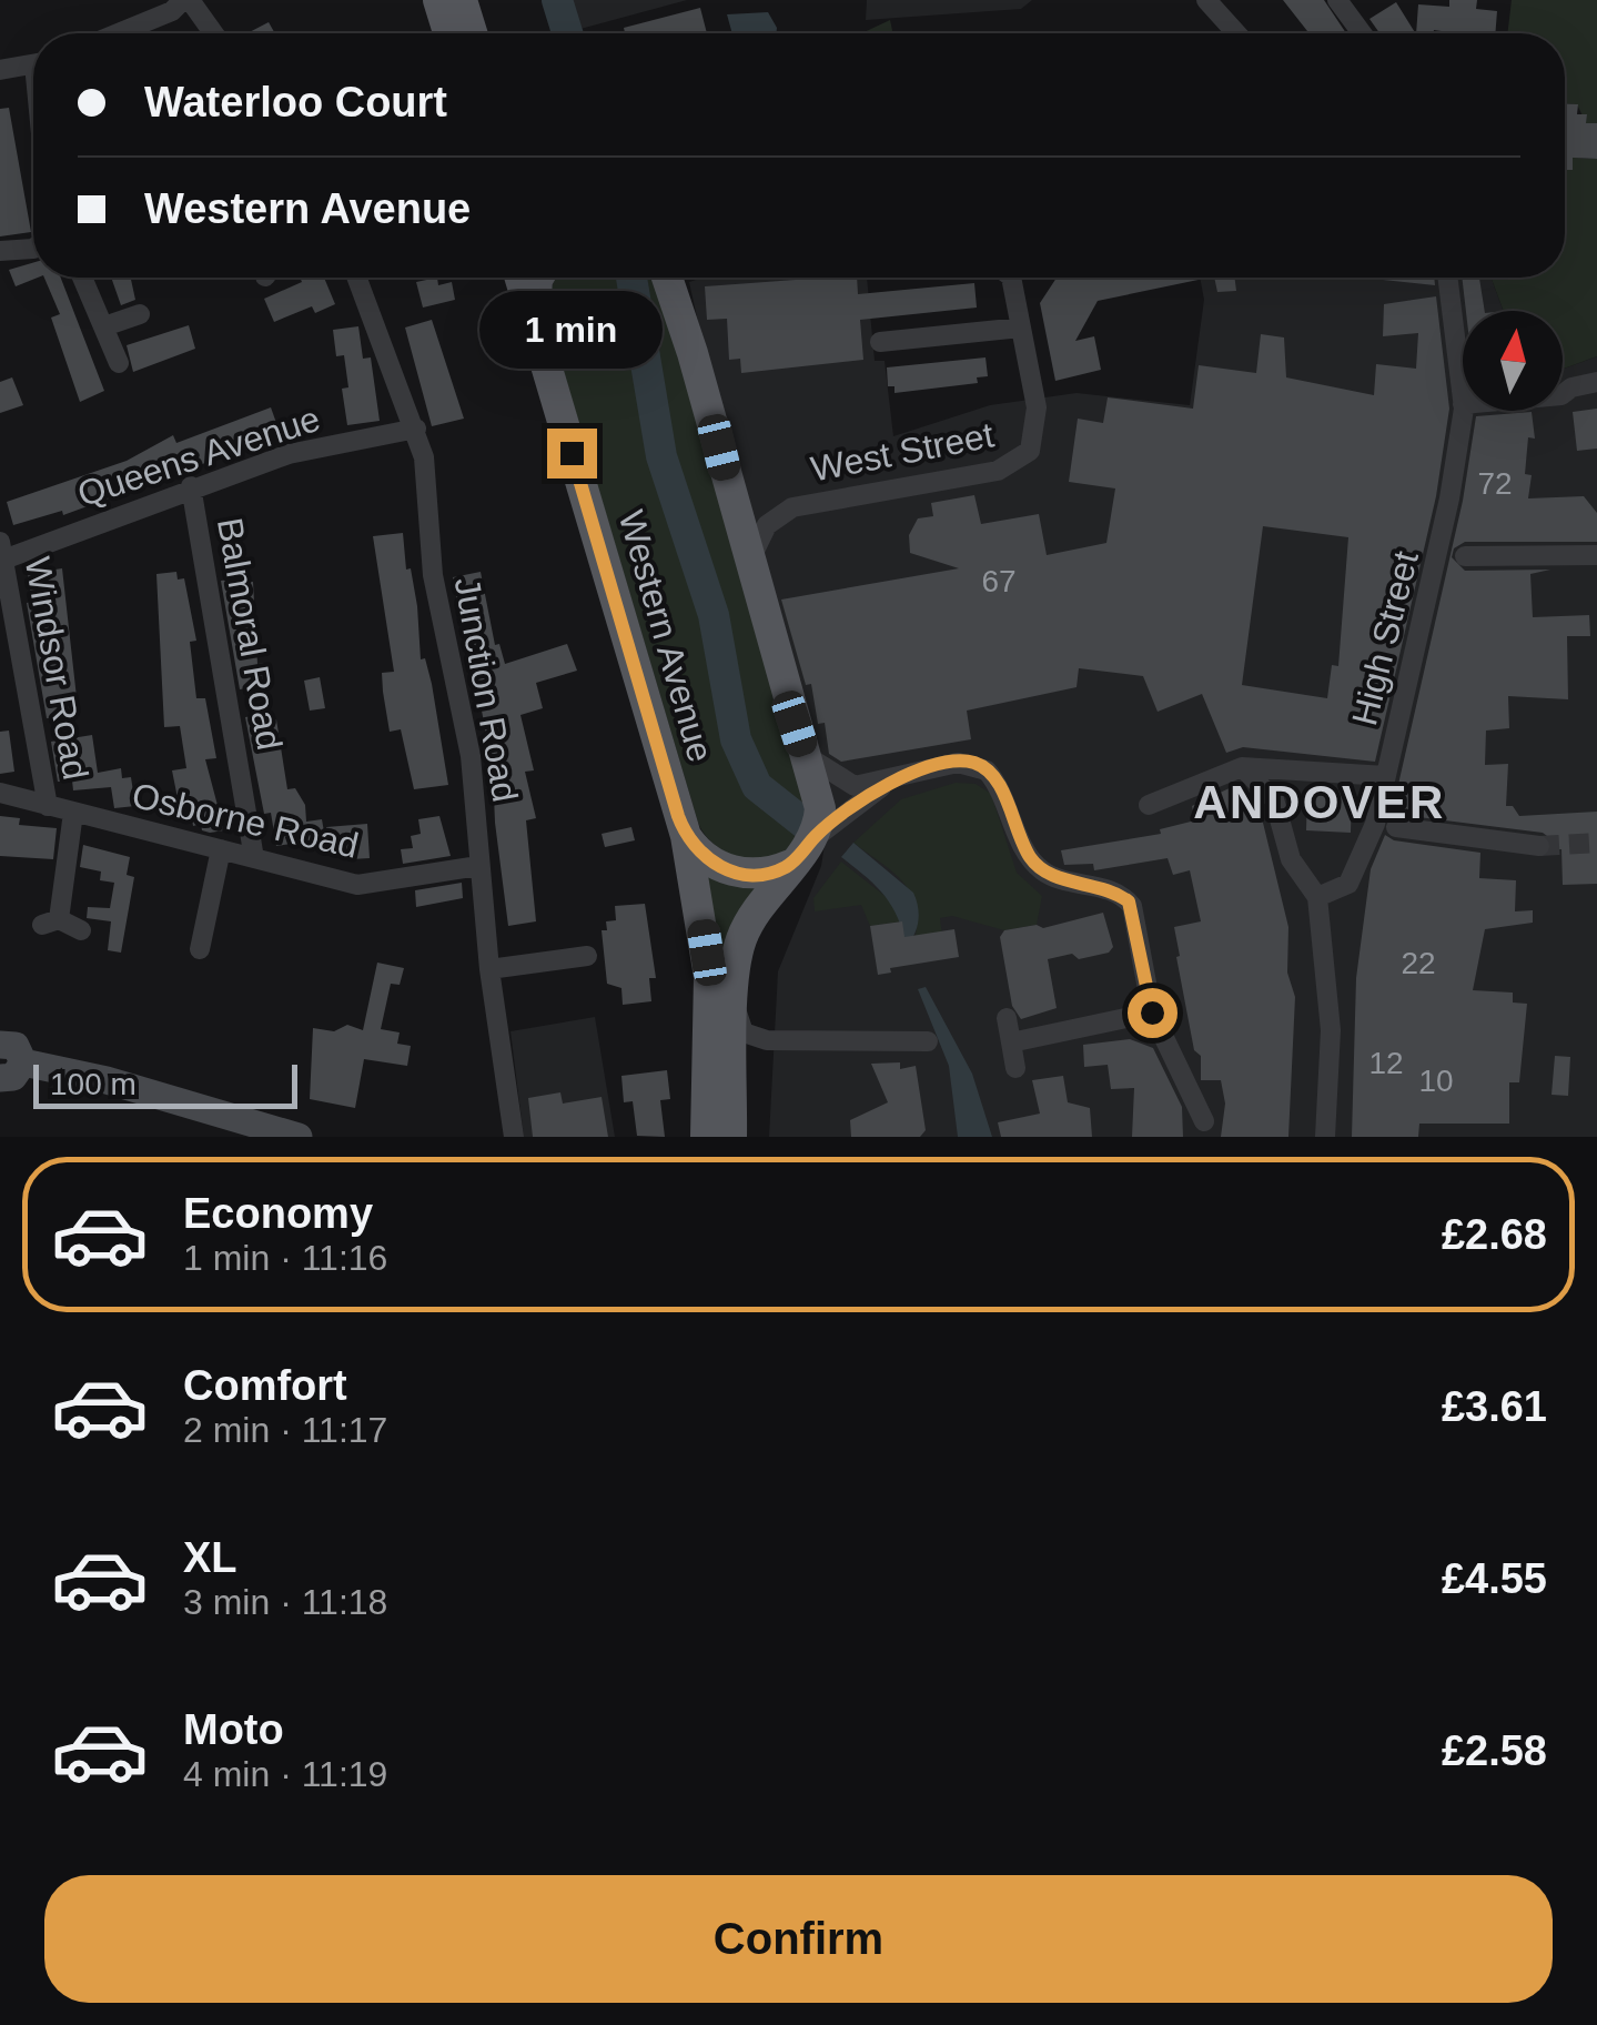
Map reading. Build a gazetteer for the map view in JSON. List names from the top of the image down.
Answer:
{
  "streets": {
    "main road": ["Western Avenue"],
    "street": [
      "West Street",
      "Queens Avenue",
      "Balmoral Road",
      "High Street",
      "Windsor Road",
      "Junction Road",
      "Osborne Road"
    ]
  },
  "crossings": [
    ["Queens Avenue", "Balmoral Road"],
    ["Queens Avenue", "Windsor Road"],
    ["Queens Avenue", "Junction Road"],
    ["Balmoral Road", "Osborne Road"],
    ["Windsor Road", "Osborne Road"],
    ["Junction Road", "Osborne Road"]
  ],
  "districts": ["ANDOVER"],
  "house_numbers": [
    "72",
    "67",
    "22",
    "12",
    "10"
  ],
  "scale_bar": "100 m",
  "north": "top",
  "page": {
    "banner": ["Waterloo Court", "Western Avenue"],
    "bubble": "1 min",
    "scale": "100 m",
    "list": [
      {
        "name": "Economy",
        "note": "1 min · 11:16",
        "value": "£2.68"
      },
      {
        "name": "Comfort",
        "note": "2 min · 11:17",
        "value": "£3.61"
      },
      {
        "name": "XL",
        "note": "3 min · 11:18",
        "value": "£4.55"
      },
      {
        "name": "Moto",
        "note": "4 min · 11:19",
        "value": "£2.58"
      }
    ],
    "buttons": "Confirm"
  }
}
